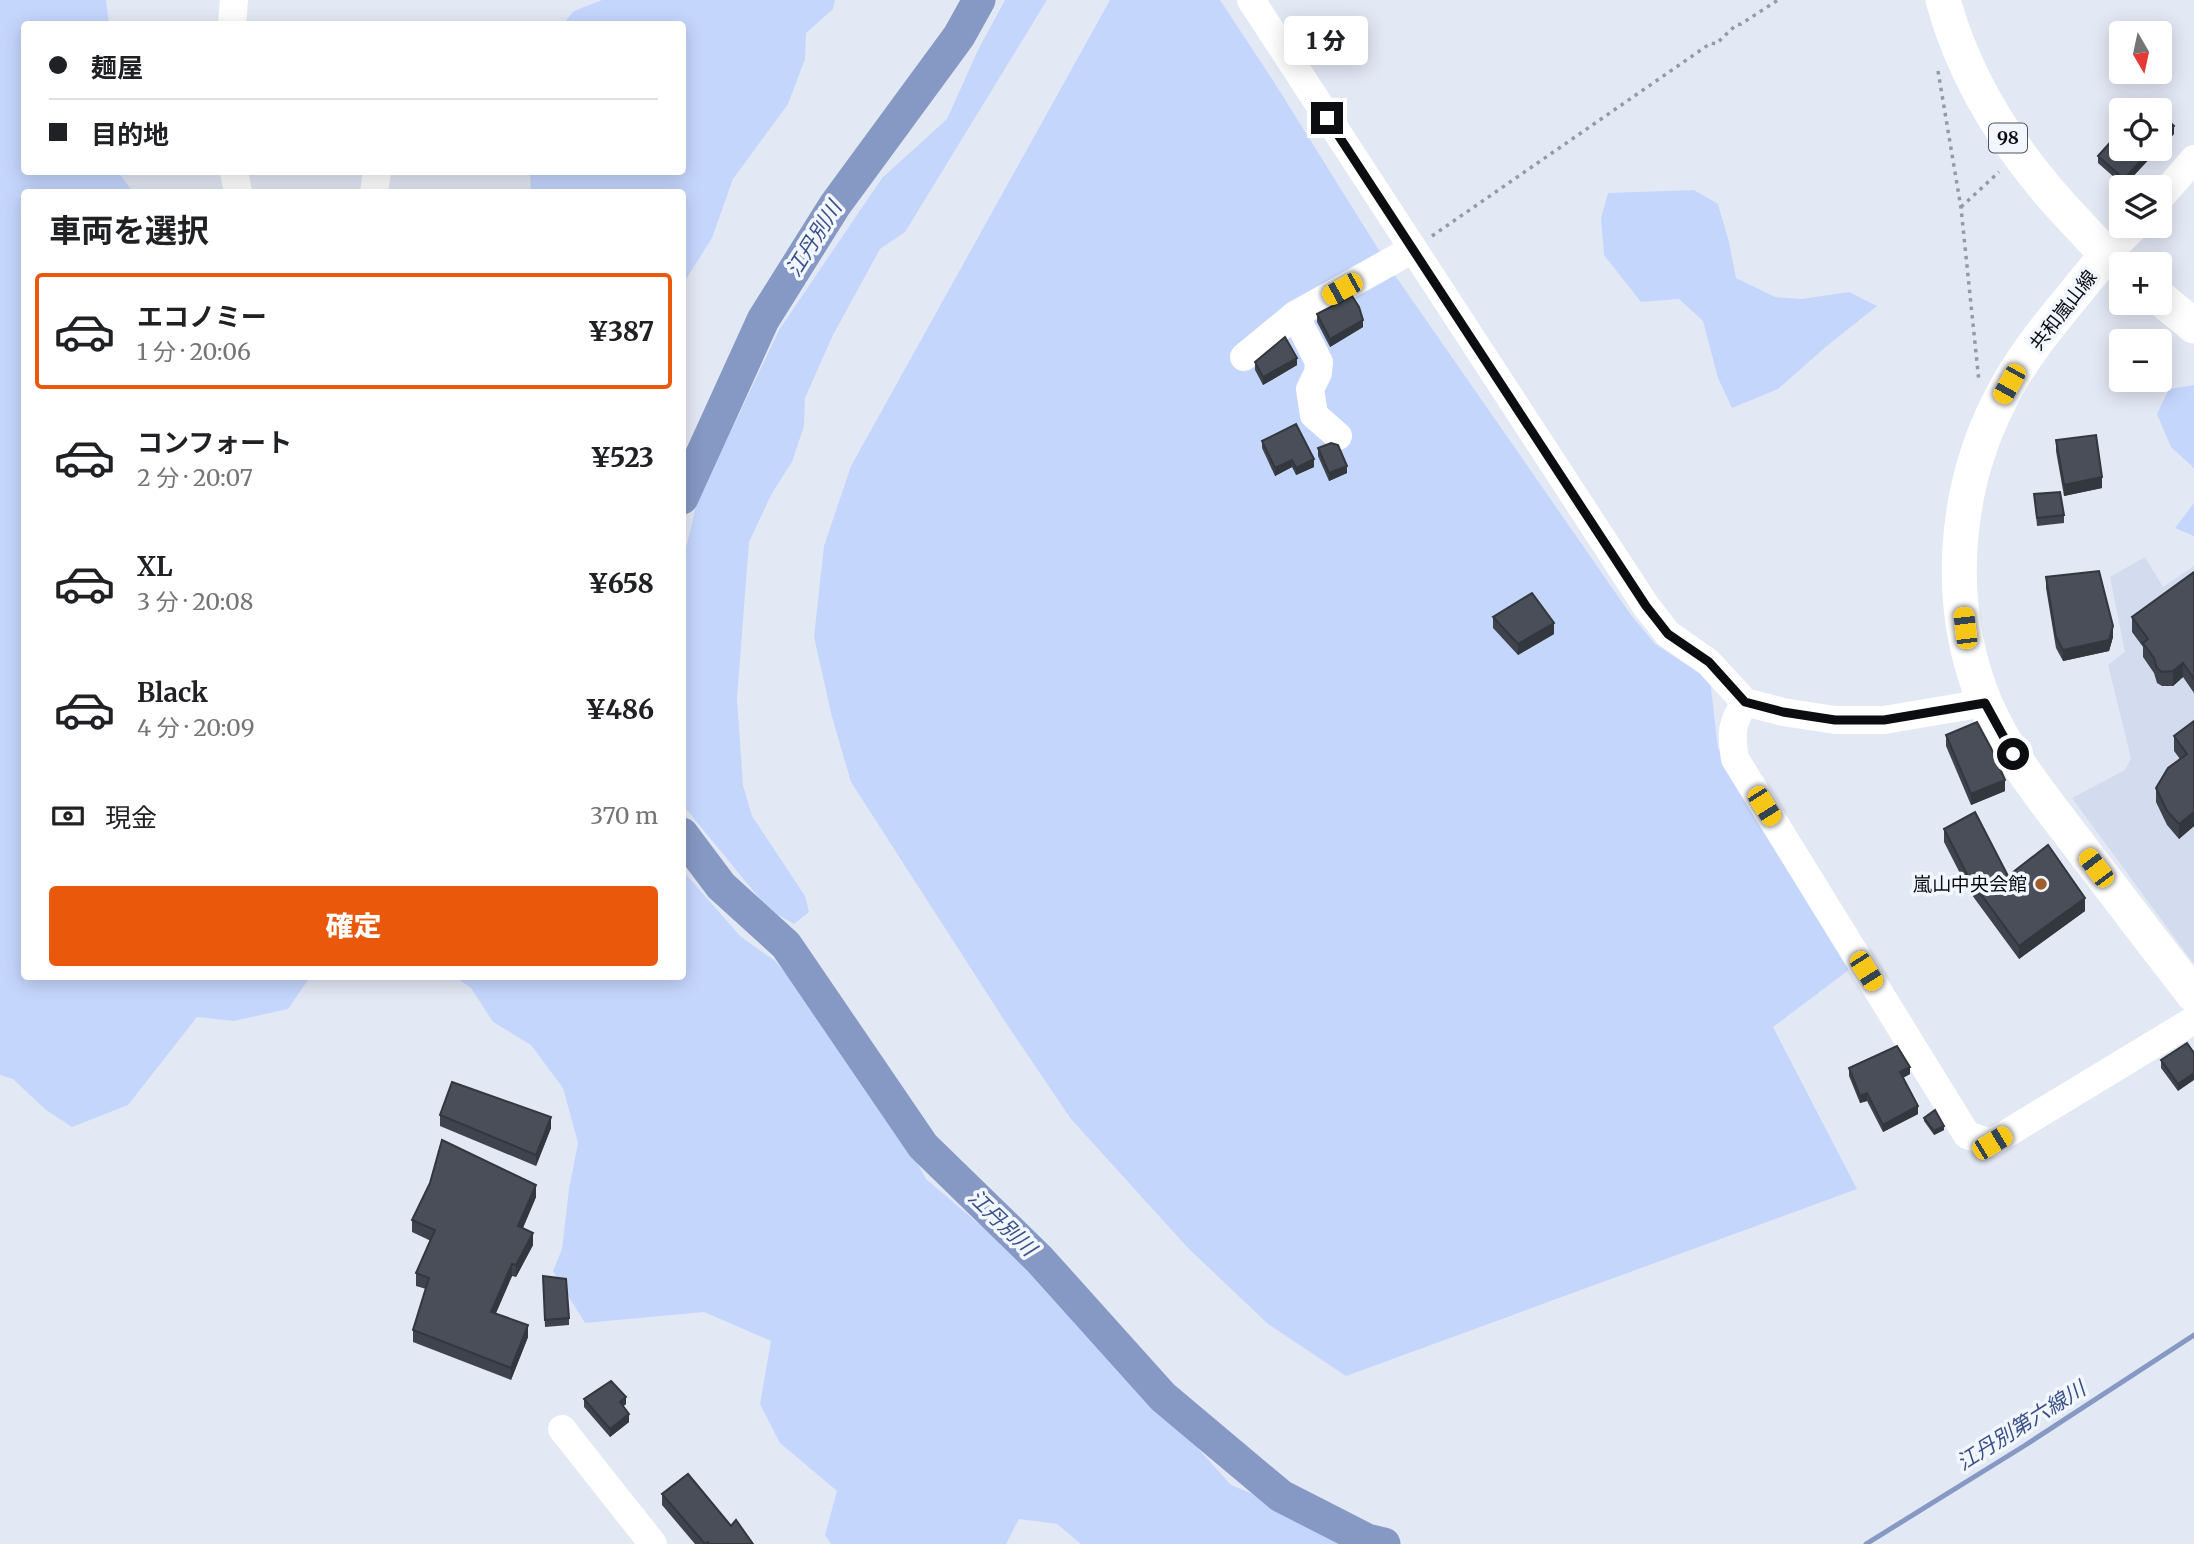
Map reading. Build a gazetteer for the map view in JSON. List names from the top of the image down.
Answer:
{
  "streets": {
    "main road": ["98", "共和嵐山線"]
  },
  "water": ["江丹別川", "江丹別第六線川"],
  "places": ["嵐山中央会館"],
  "north": "bottom",
  "page": {
    "bubble": "1 分",
    "map_buttons": ["+", "−"],
    "banner": ["麺屋", "目的地"],
    "heading": "車両を選択",
    "list": [
      {
        "name": "エコノミー",
        "note": "1 分 · 20:06",
        "value": "¥387"
      },
      {
        "name": "コンフォート",
        "note": "2 分 · 20:07",
        "value": "¥523"
      },
      {
        "name": "XL",
        "note": "3 分 · 20:08",
        "value": "¥658"
      },
      {
        "name": "Black",
        "note": "4 分 · 20:09",
        "value": "¥486"
      }
    ],
    "pay": ["現金", "370 m"],
    "buttons": "確定"
  }
}
